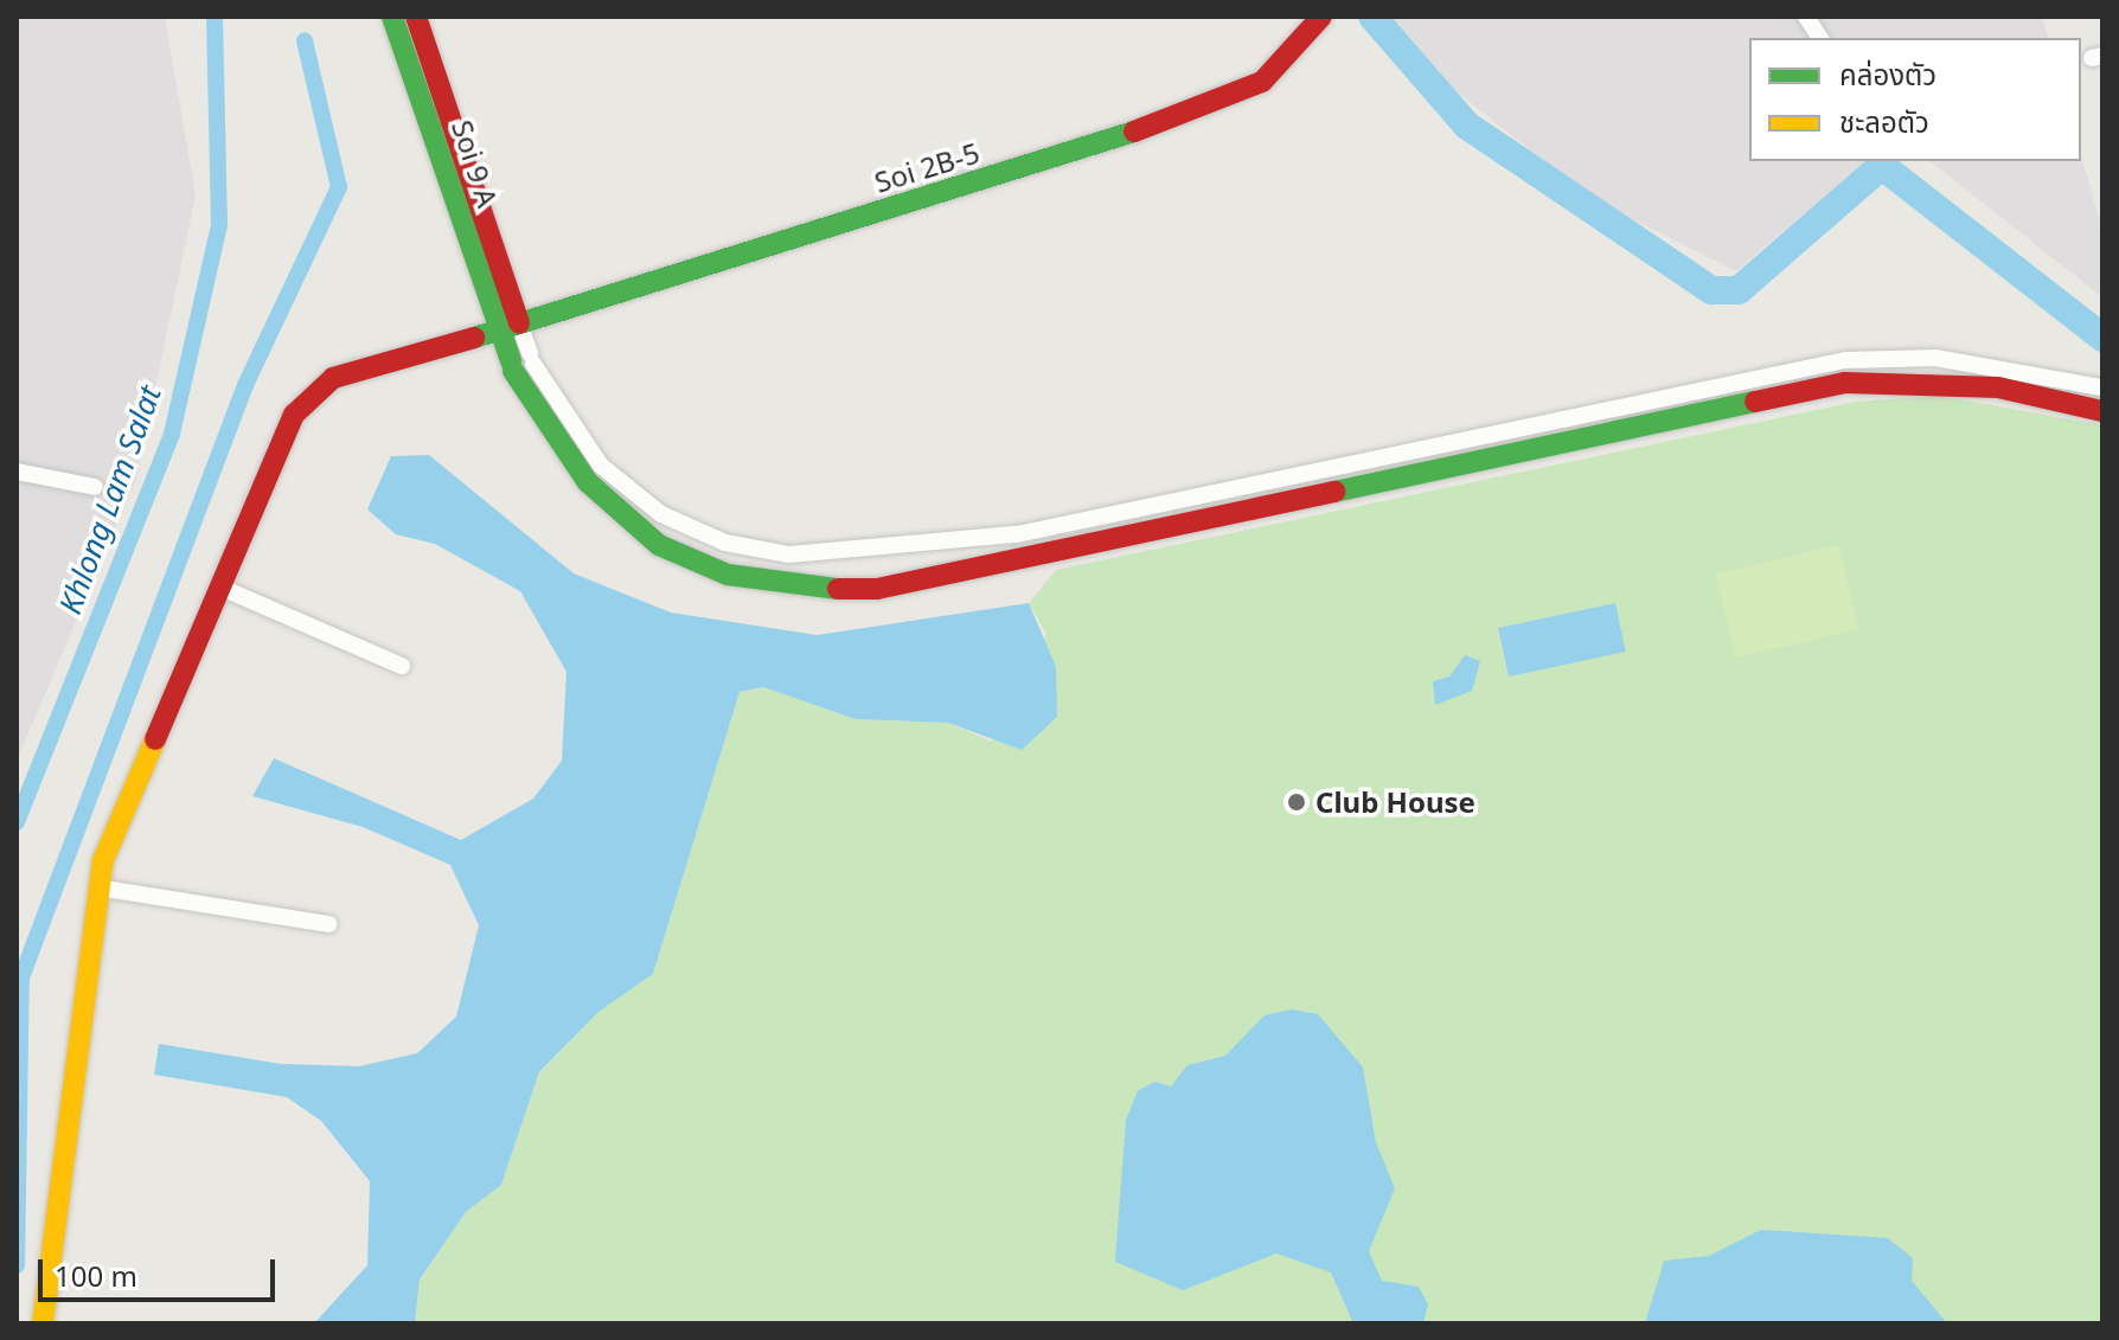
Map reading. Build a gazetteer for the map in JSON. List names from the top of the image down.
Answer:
{
  "streets": {
    "street": ["Soi 9 A", "Soi 2B-5"]
  },
  "crossings": [
    ["Soi 9 A", "Soi 2B-5"]
  ],
  "water": ["Khlong Lam Salat"],
  "places": ["Club House"],
  "legend": ["คล่องตัว", "ชะลอตัว"],
  "scale_bar": "100 m"
}
